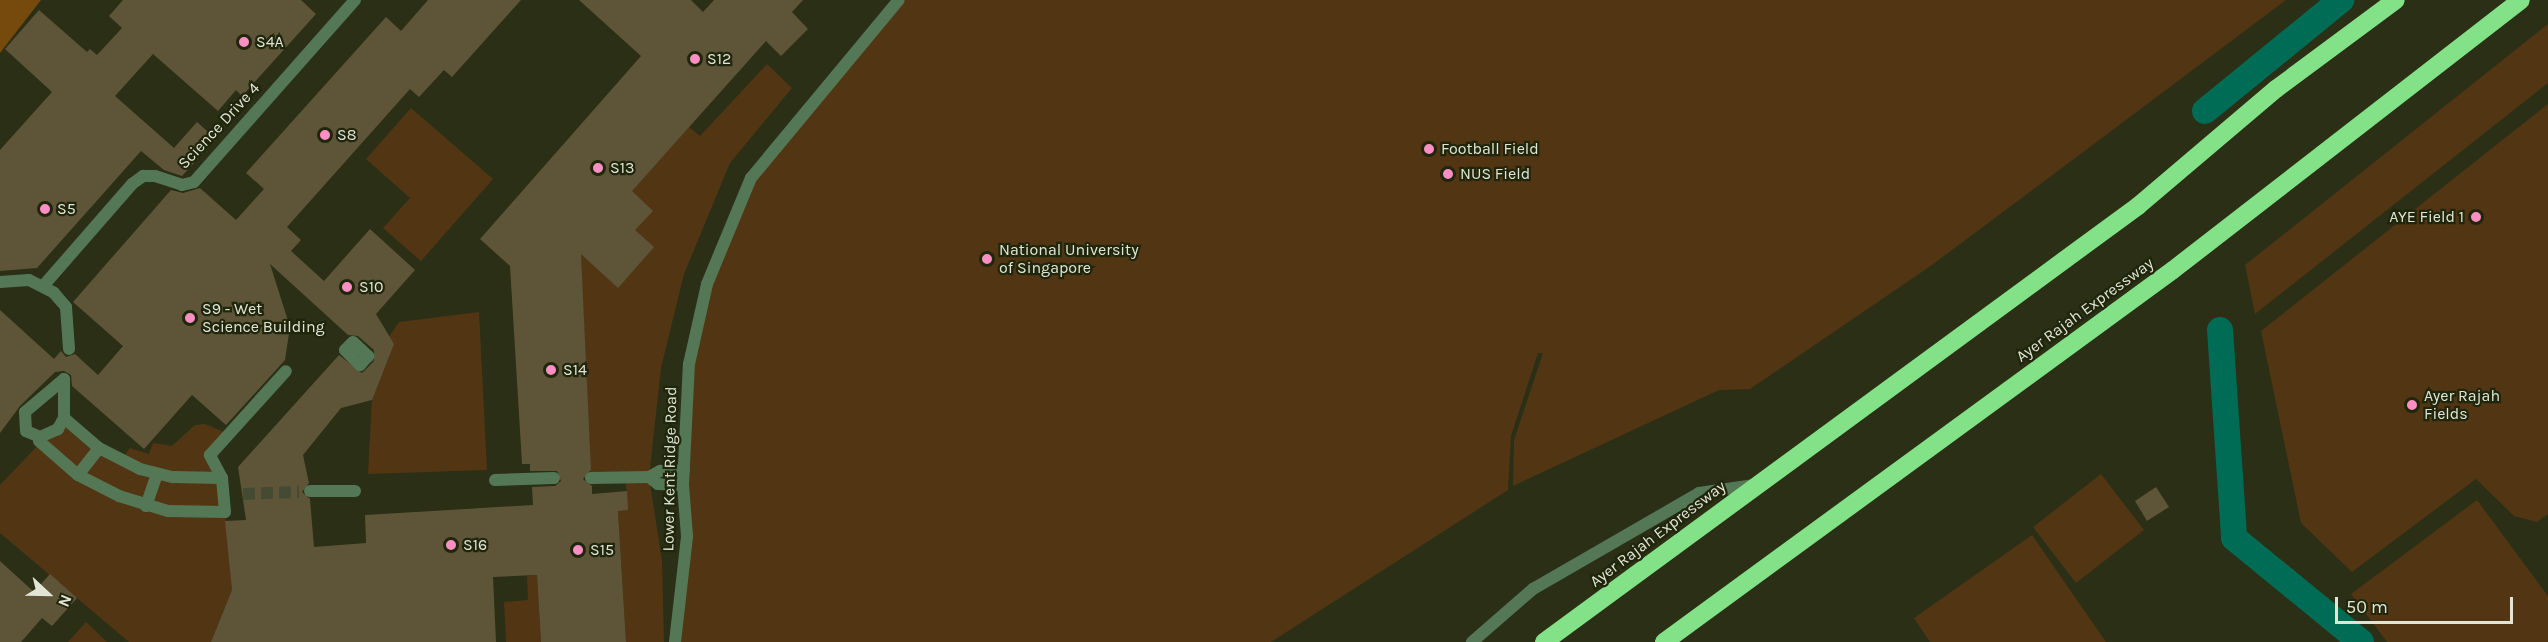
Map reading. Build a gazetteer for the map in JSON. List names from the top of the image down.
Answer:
{
  "streets": {
    "highway": ["Ayer Rajah Expressway"],
    "street": ["Science Drive 4", "Lower Kent Ridge Road"]
  },
  "places": [
    "S4A",
    "S12",
    "S8",
    "Football Field",
    "S13",
    "NUS Field",
    "S5",
    "AYE Field 1",
    "National University of Singapore",
    "S10",
    "S9 - Wet Science Building",
    "S14",
    "Ayer Rajah Fields",
    "S16",
    "S15"
  ],
  "scale_bar": "50 m",
  "north": "right"
}
